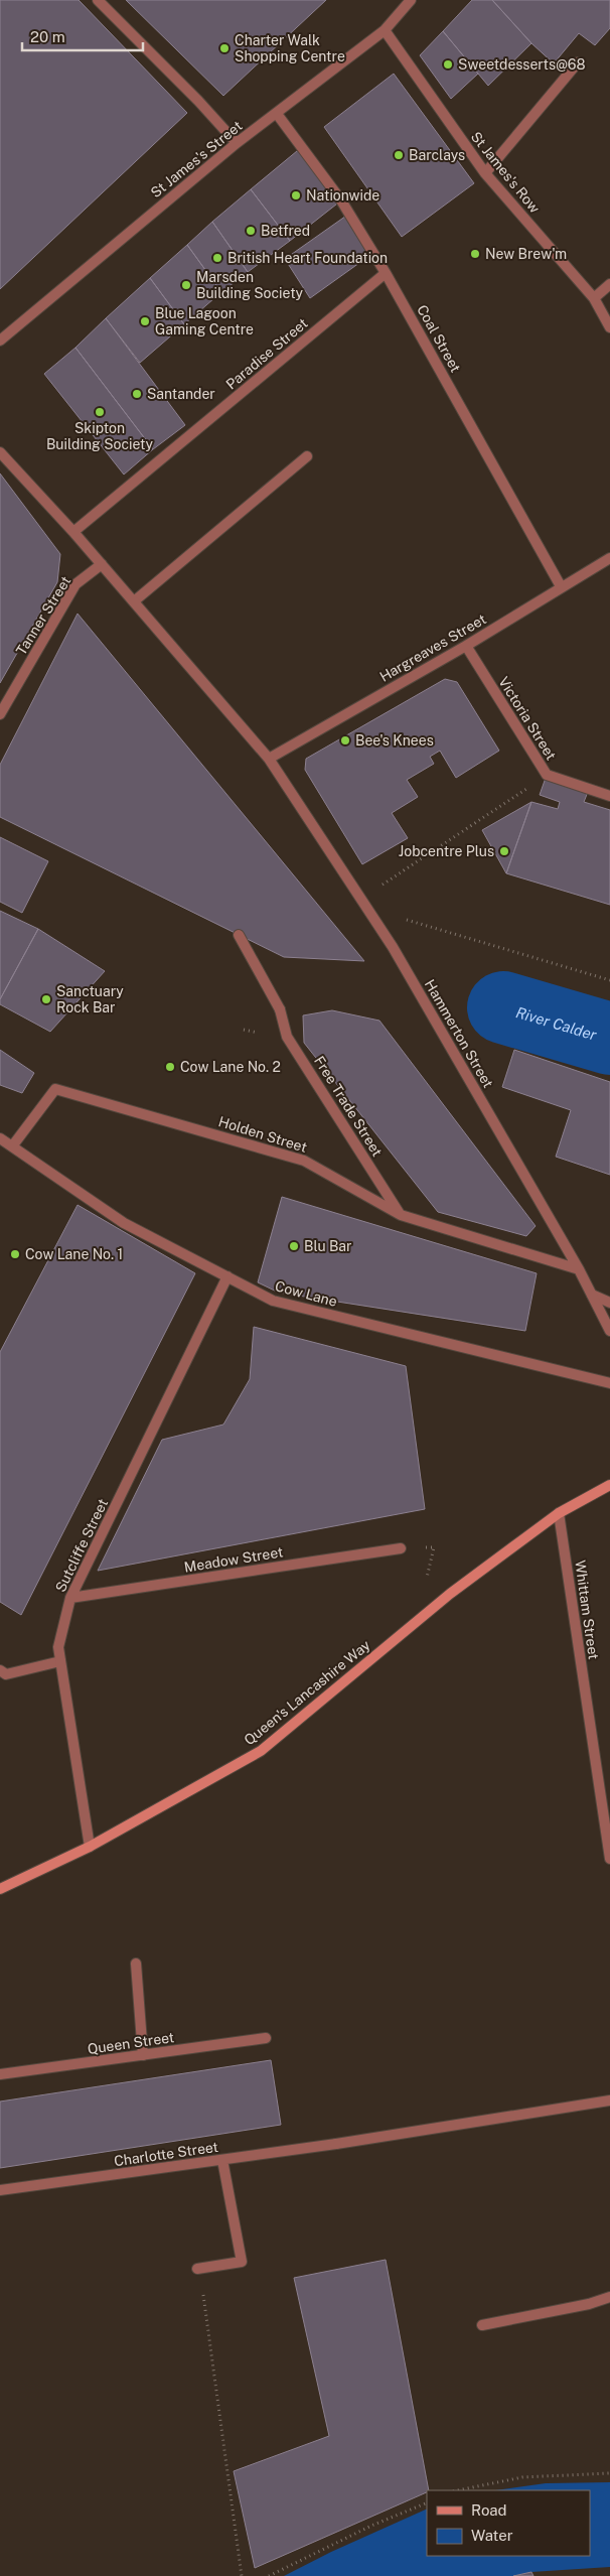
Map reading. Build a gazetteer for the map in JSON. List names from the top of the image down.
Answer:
{
  "streets": {
    "main road": ["Queen's Lancashire Way"],
    "street": [
      "St James's Street",
      "St James's Row",
      "Coal Street",
      "Paradise Street",
      "Tanner Street",
      "Hargreaves Street",
      "Victoria Street",
      "Hammerton Street",
      "Free Trade Street",
      "Holden Street",
      "Cow Lane",
      "Sutcliffe Street",
      "Meadow Street",
      "Whittam Street",
      "Queen Street",
      "Charlotte Street"
    ]
  },
  "crossings": [
    ["St James's Street", "St James's Row"],
    ["St James's Street", "Coal Street"],
    ["Coal Street", "Paradise Street"],
    ["Coal Street", "Hargreaves Street"],
    ["Paradise Street", "Hammerton Street"],
    ["Tanner Street", "Hammerton Street"],
    ["Hargreaves Street", "Victoria Street"],
    ["Hargreaves Street", "Hammerton Street"],
    ["Hammerton Street", "Holden Street"],
    ["Free Trade Street", "Holden Street"],
    ["Holden Street", "Cow Lane"],
    ["Cow Lane", "Sutcliffe Street"],
    ["Sutcliffe Street", "Meadow Street"],
    ["Sutcliffe Street", "Queen's Lancashire Way"],
    ["Whittam Street", "Queen's Lancashire Way"]
  ],
  "water": ["River Calder"],
  "places": [
    "Charter Walk Shopping Centre",
    "Sweetdesserts@68",
    "Barclays",
    "Nationwide",
    "Betfred",
    "New Brew'm",
    "British Heart Foundation",
    "Marsden Building Society",
    "Blue Lagoon Gaming Centre",
    "Santander",
    "Skipton Building Society",
    "Bee's Knees",
    "Jobcentre Plus",
    "Sanctuary Rock Bar",
    "Cow Lane No. 2",
    "Blu Bar",
    "Cow Lane No. 1"
  ],
  "legend": ["Road", "Water"],
  "scale_bar": "20 m"
}
